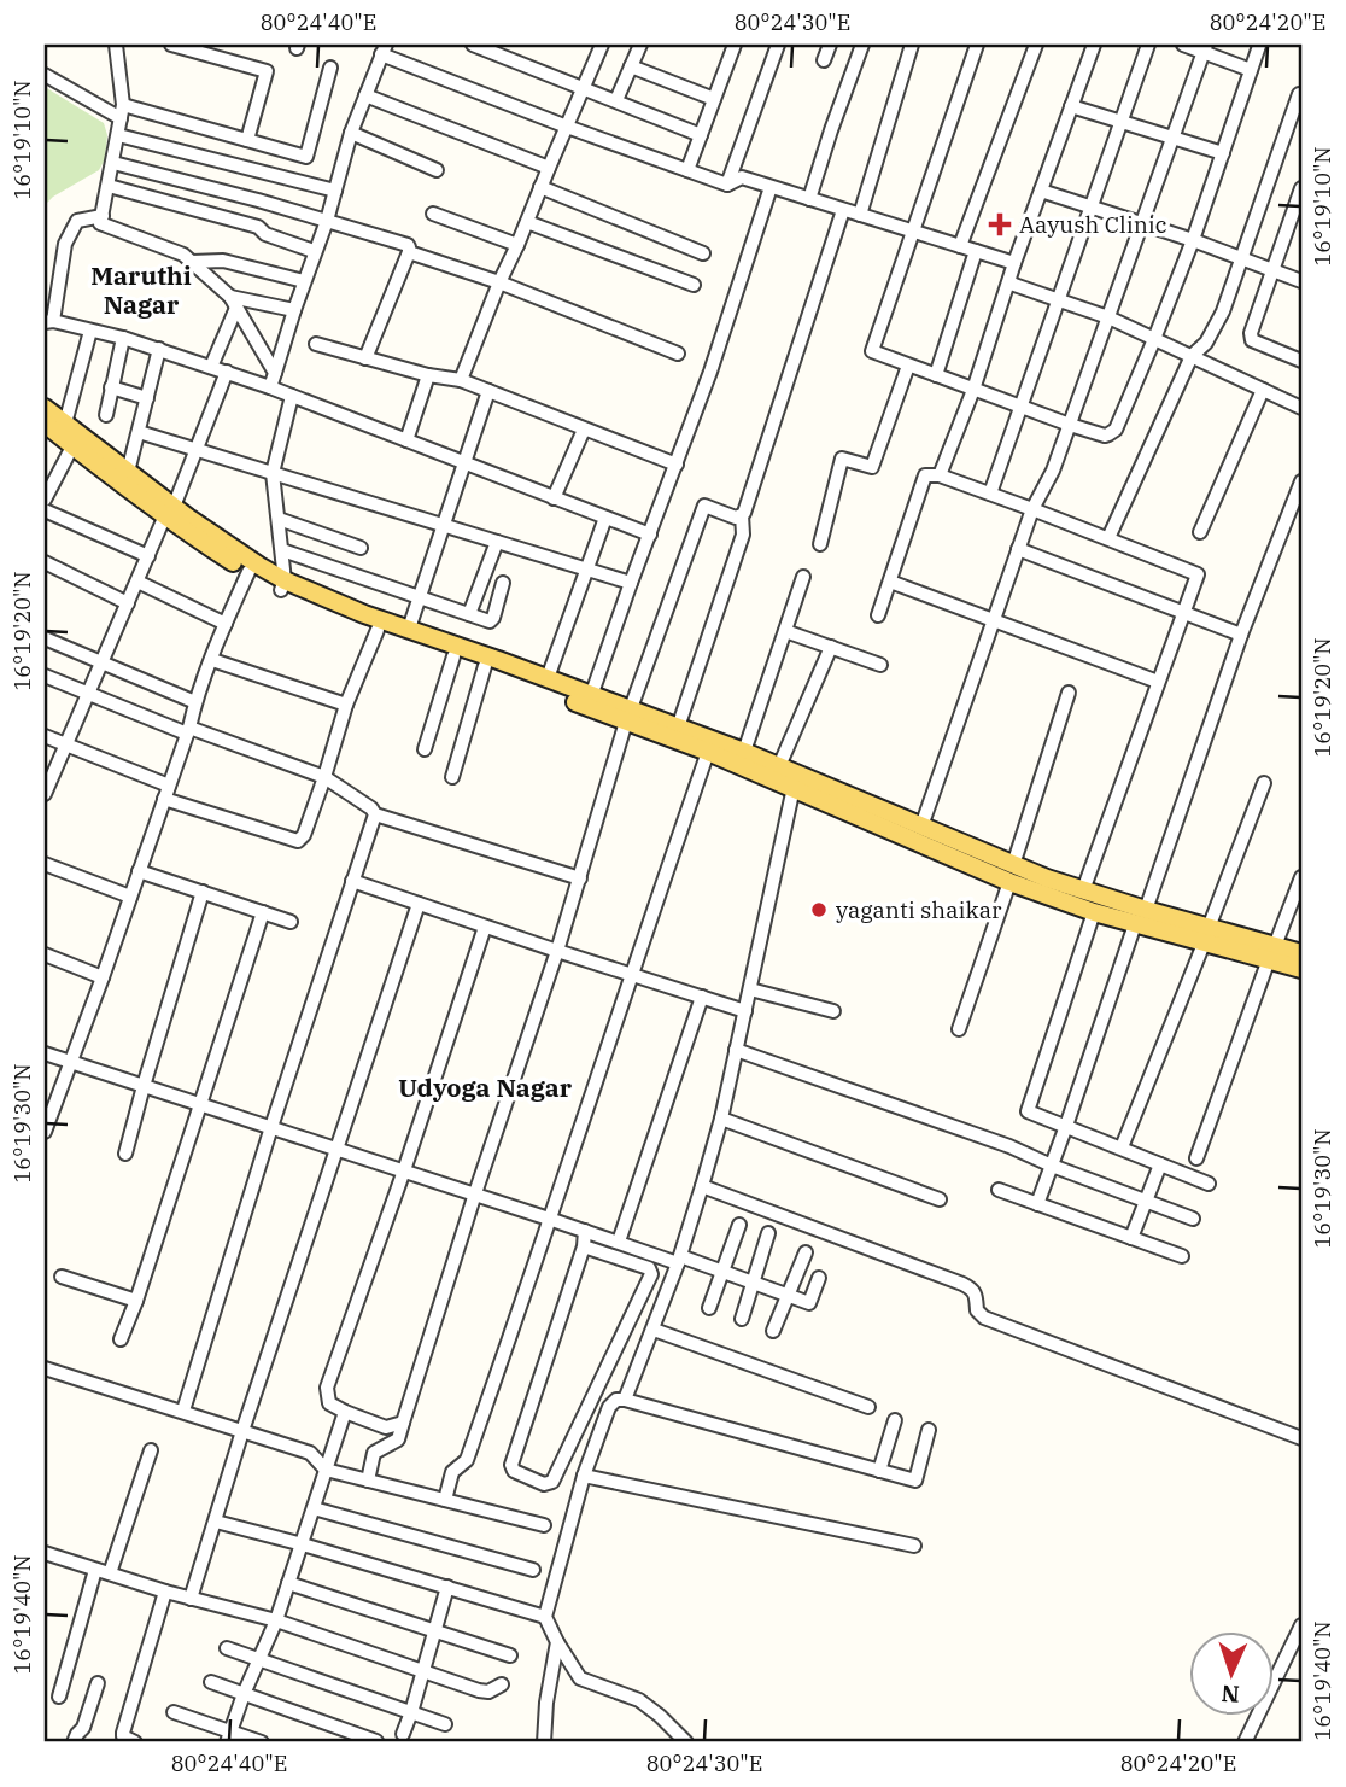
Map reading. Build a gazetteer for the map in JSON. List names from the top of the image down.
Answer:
{
  "districts": ["Maruthi Nagar", "Udyoga Nagar"],
  "places": {
    "health": ["Aayush Clinic"],
    "other": ["yaganti shaikar"]
  },
  "north": "bottom",
  "coordinates": [
    "80°24'40\"E",
    "80°24'30\"E",
    "80°24'20\"E",
    "16°19'10\"N",
    "16°19'20\"N",
    "16°19'30\"N",
    "16°19'40\"N"
  ]
}
